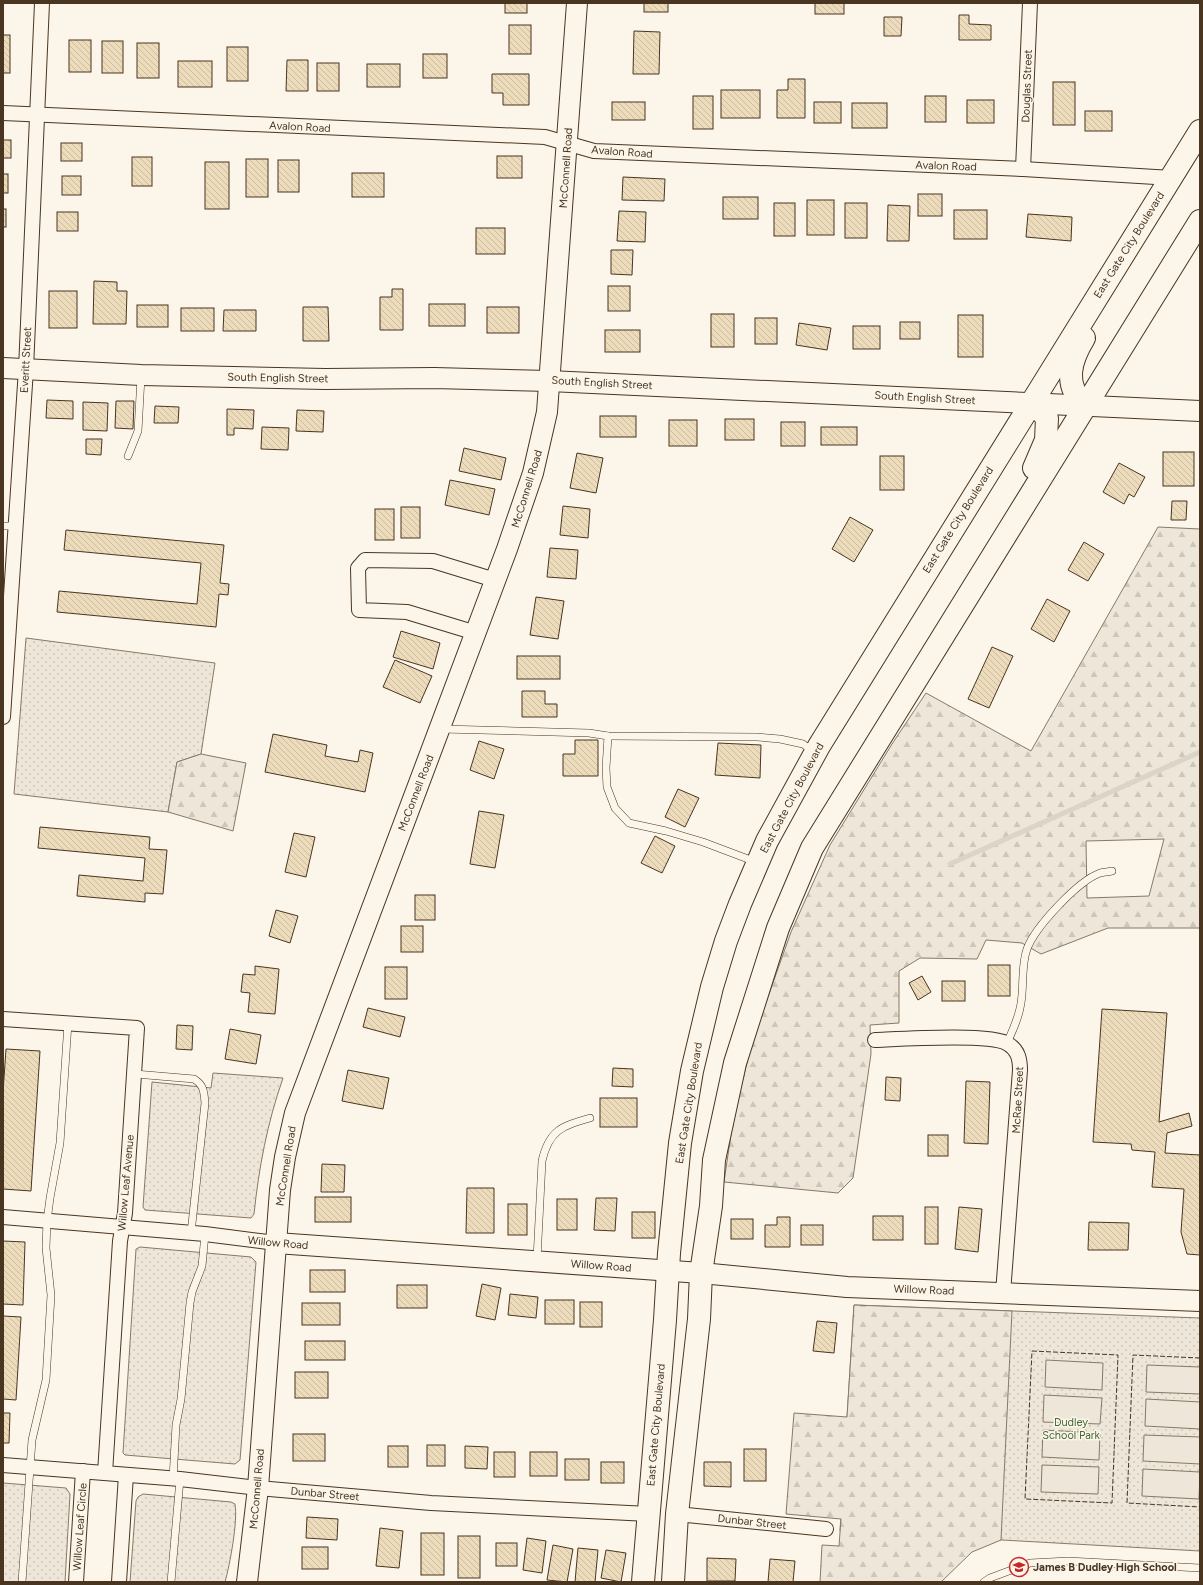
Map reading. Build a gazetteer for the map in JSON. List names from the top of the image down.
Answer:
{
  "streets": {
    "main road": ["East Gate City Boulevard"],
    "street": [
      "Douglas Street",
      "Avalon Road",
      "McConnell Road",
      "Everitt Street",
      "South English Street",
      "McRae Street",
      "Willow Leaf Avenue",
      "Willow Road",
      "Dunbar Street",
      "Willow Leaf Circle"
    ]
  },
  "crossings": [
    ["Douglas Street", "Avalon Road"],
    ["Avalon Road", "McConnell Road"],
    ["Avalon Road", "East Gate City Boulevard"],
    ["Avalon Road", "Everitt Street"],
    ["McConnell Road", "South English Street"],
    ["McConnell Road", "Willow Road"],
    ["McConnell Road", "Dunbar Street"],
    ["East Gate City Boulevard", "South English Street"],
    ["East Gate City Boulevard", "Willow Road"],
    ["East Gate City Boulevard", "Dunbar Street"],
    ["Everitt Street", "South English Street"],
    ["McRae Street", "Willow Road"],
    ["Willow Leaf Avenue", "Willow Road"],
    ["Willow Leaf Avenue", "Dunbar Street"],
    ["Dunbar Street", "Willow Leaf Circle"]
  ],
  "parks": ["Dudley School Park"],
  "places": {
    "school or university": ["James B Dudley High School"]
  }
}
